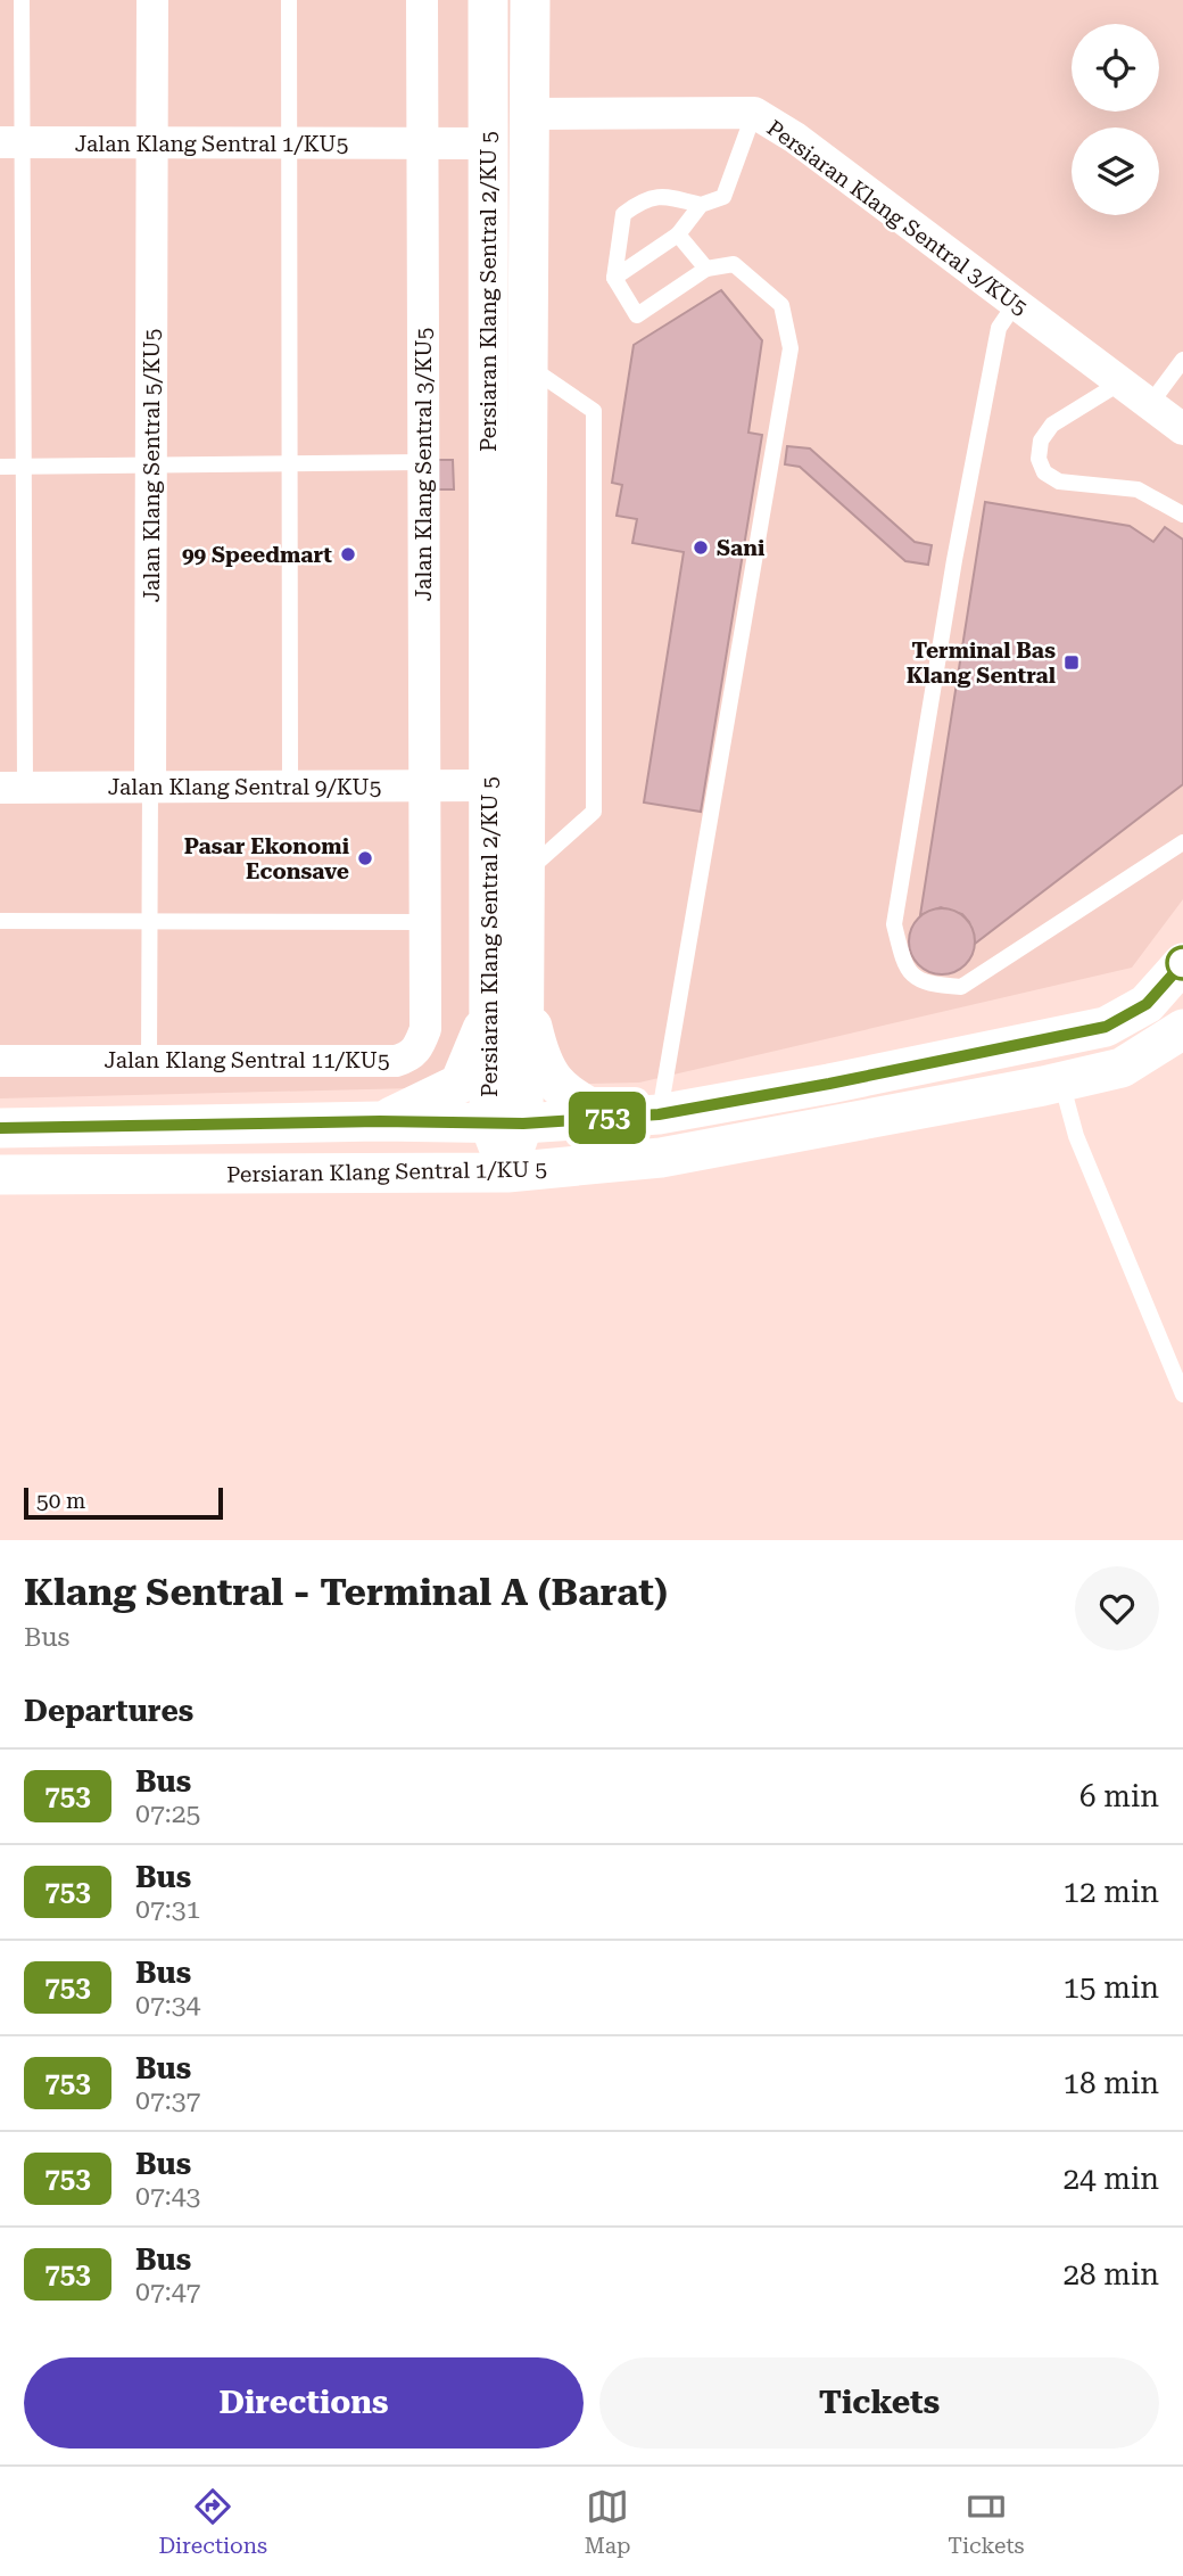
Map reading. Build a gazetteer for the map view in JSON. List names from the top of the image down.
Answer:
{
  "streets": {
    "street": [
      "Jalan Klang Sentral 1/KU5",
      "Persiaran Klang Sentral 3/KU5",
      "Persiaran Klang Sentral 2/KU 5",
      "Jalan Klang Sentral 3/KU5",
      "Jalan Klang Sentral 5/KU5",
      "Jalan Klang Sentral 9/KU5",
      "Jalan Klang Sentral 11/KU5",
      "Persiaran Klang Sentral 1/KU 5"
    ]
  },
  "crossings": [
    ["Jalan Klang Sentral 1/KU5", "Persiaran Klang Sentral 2/KU 5"],
    ["Jalan Klang Sentral 1/KU5", "Jalan Klang Sentral 3/KU5"],
    ["Jalan Klang Sentral 1/KU5", "Jalan Klang Sentral 5/KU5"],
    ["Persiaran Klang Sentral 3/KU5", "Persiaran Klang Sentral 2/KU 5"],
    ["Persiaran Klang Sentral 2/KU 5", "Jalan Klang Sentral 9/KU5"],
    ["Persiaran Klang Sentral 2/KU 5", "Persiaran Klang Sentral 1/KU 5"],
    ["Jalan Klang Sentral 3/KU5", "Jalan Klang Sentral 9/KU5"],
    ["Jalan Klang Sentral 3/KU5", "Jalan Klang Sentral 11/KU5"],
    ["Jalan Klang Sentral 5/KU5", "Jalan Klang Sentral 9/KU5"],
    ["Jalan Klang Sentral 9/KU5", "Jalan Klang Sentral 11/KU5"]
  ],
  "places": {
    "other": ["Sani", "99 Speedmart", "Pasar Ekonomi Econsave"],
    "transit": ["Terminal Bas Klang Sentral"]
  },
  "lines": ["bus line 753"],
  "scale_bar": "50 m",
  "page": {
    "on_map": "753",
    "scale": "50 m",
    "heading": [
      ["Klang Sentral - Terminal A (Barat)", "Bus"],
      "Departures"
    ],
    "list": [
      {
        "mark": "753",
        "name": "Bus",
        "note": "07:25",
        "value": "6 min"
      },
      {
        "mark": "753",
        "name": "Bus",
        "note": "07:31",
        "value": "12 min"
      },
      {
        "mark": "753",
        "name": "Bus",
        "note": "07:34",
        "value": "15 min"
      },
      {
        "mark": "753",
        "name": "Bus",
        "note": "07:37",
        "value": "18 min"
      },
      {
        "mark": "753",
        "name": "Bus",
        "note": "07:43",
        "value": "24 min"
      },
      {
        "mark": "753",
        "name": "Bus",
        "note": "07:47",
        "value": "28 min"
      }
    ],
    "buttons": ["Directions", "Tickets"],
    "tabs": ["Directions", "Map", "Tickets"]
  }
}
